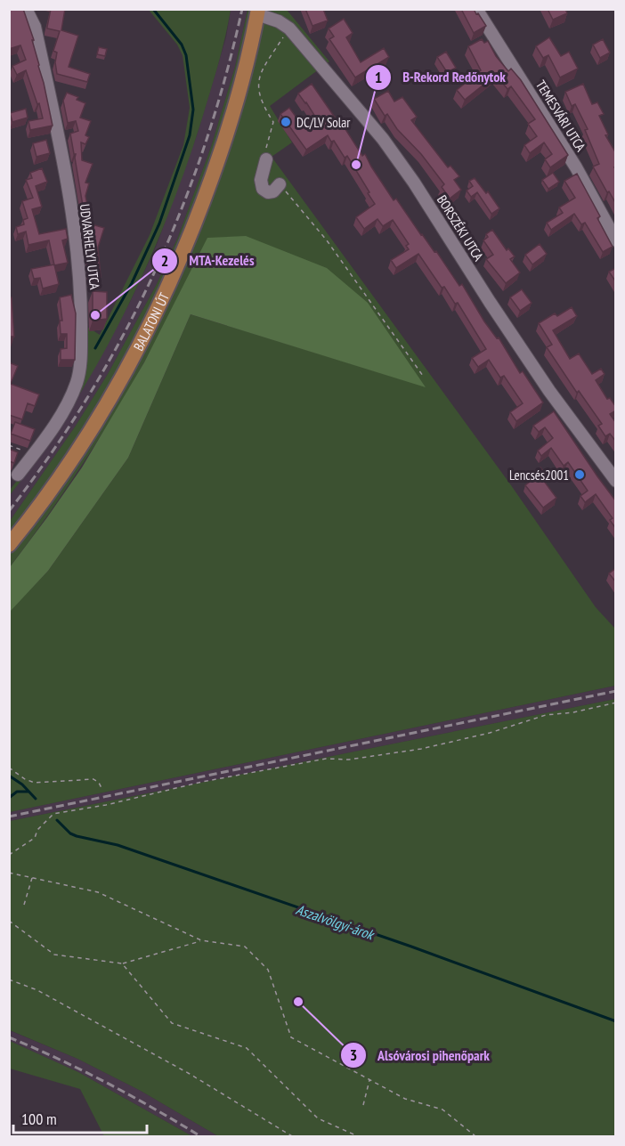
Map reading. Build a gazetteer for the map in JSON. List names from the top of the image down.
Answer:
{
  "streets": {
    "main road": ["BALATONI ÚT"],
    "street": ["TEMESVÁRI UTCA", "BORSZÉKI UTCA", "UDVARHELYI UTCA"]
  },
  "crossings": [
    ["BORSZÉKI UTCA", "BALATONI ÚT"]
  ],
  "water": ["Aszalvölgyi-árok"],
  "places": [
    "DC/LV Solar",
    "B-Rekord Redőnytok",
    "MTA-Kezelés",
    "Lencsés2001",
    "Alsóvárosi pihenőpark"
  ],
  "scale_bar": "100 m"
}
